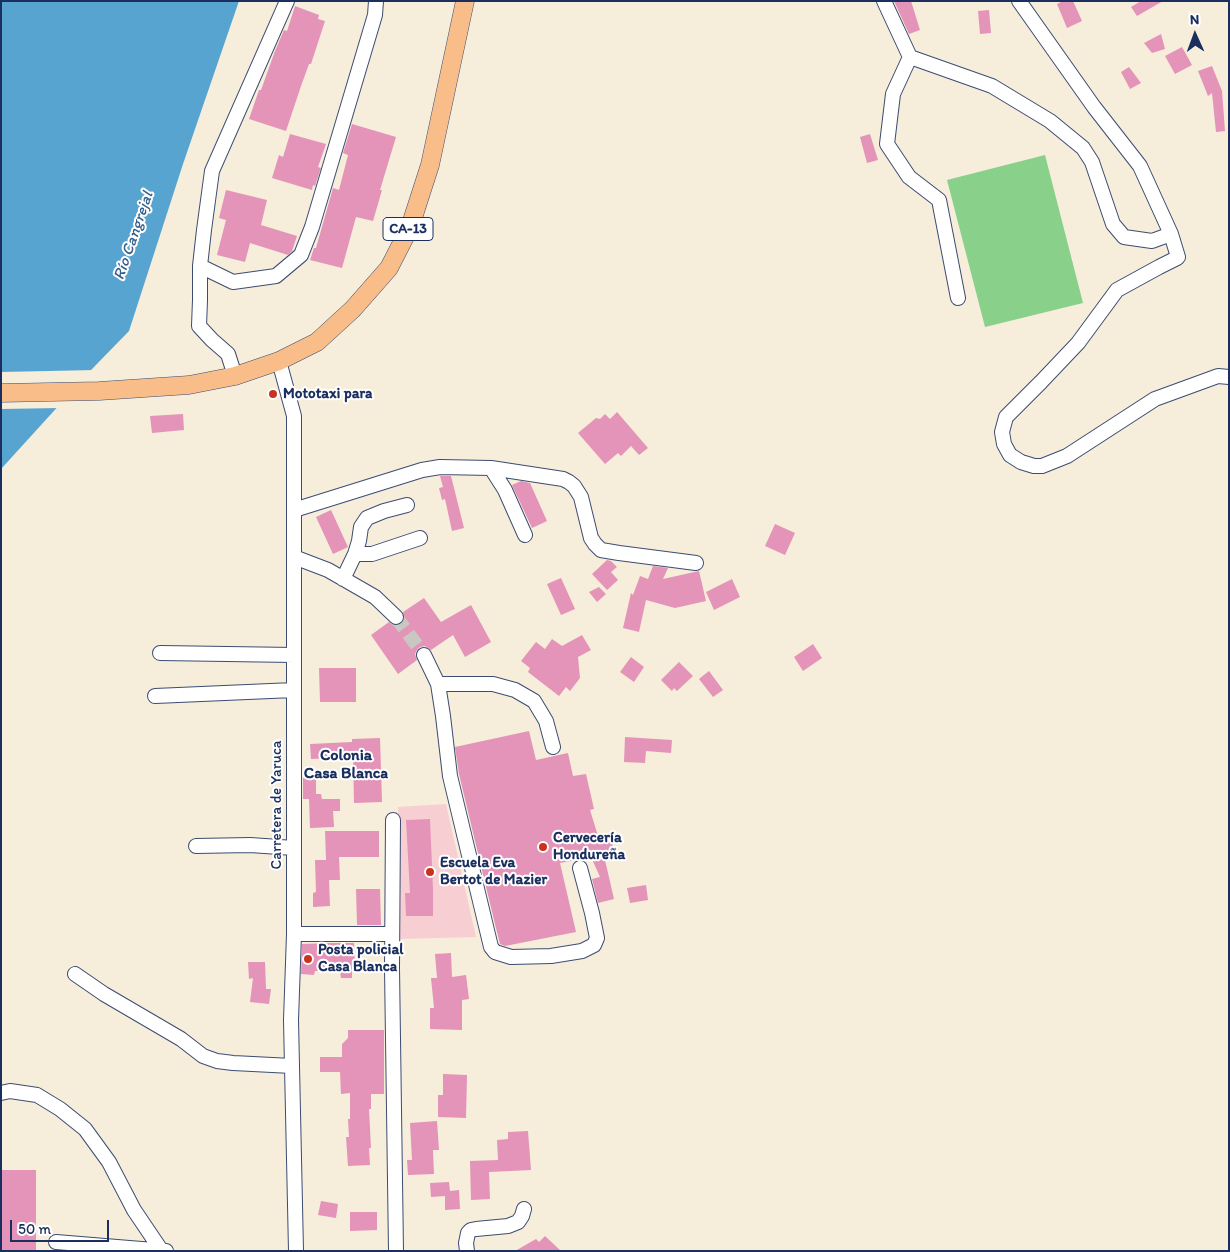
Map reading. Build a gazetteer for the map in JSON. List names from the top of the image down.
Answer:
{
  "streets": {
    "main road": ["CA-13"],
    "street": ["Carretera de Yaruca"]
  },
  "crossings": [
    ["CA-13", "Carretera de Yaruca"]
  ],
  "districts": ["Colonia Casa Blanca"],
  "water": ["Río Cangrejal"],
  "places": [
    "Mototaxi para",
    "Cervecería Hondureña",
    "Escuela Eva Bertot de Mazier",
    "Posta policial Casa Blanca"
  ],
  "scale_bar": "50 m",
  "north": "top"
}
